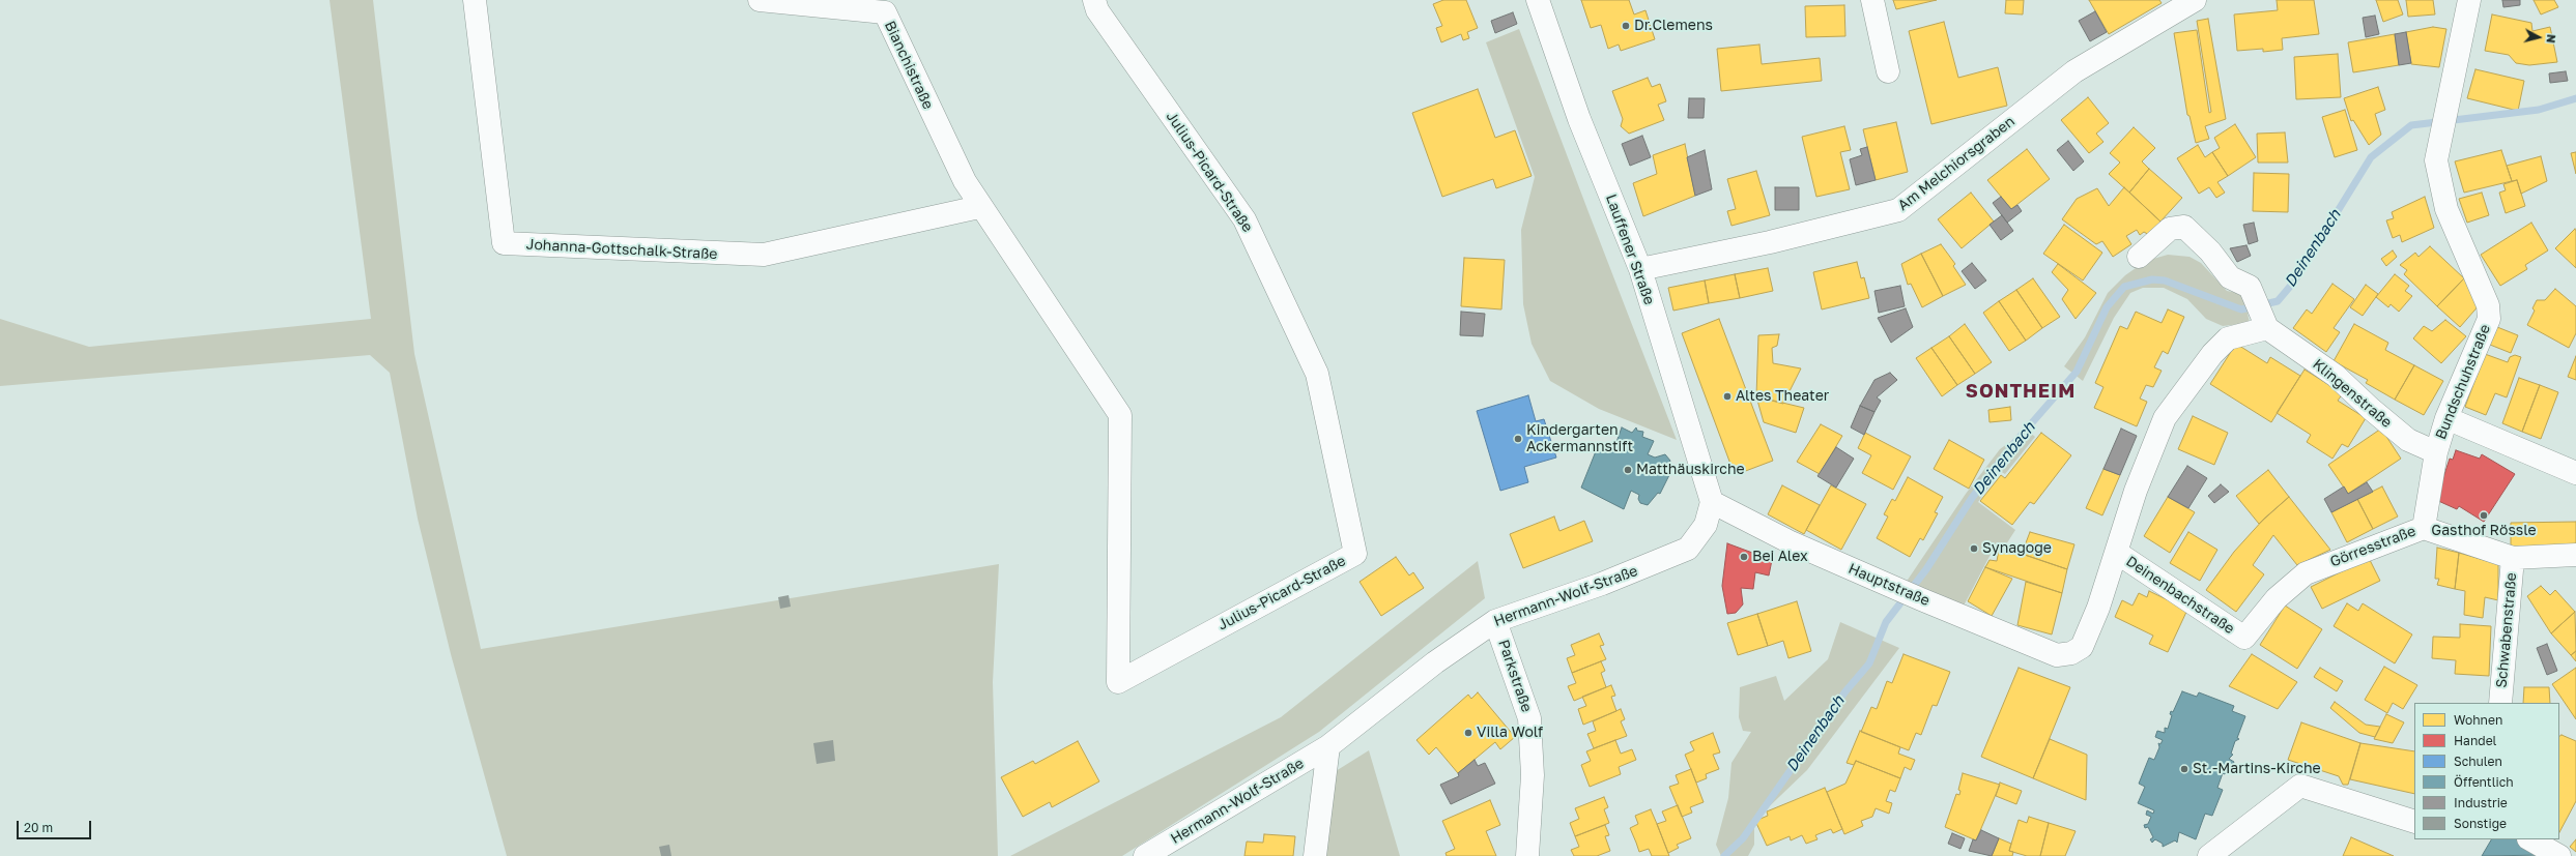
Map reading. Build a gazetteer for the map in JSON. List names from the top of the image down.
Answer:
{
  "streets": {
    "street": [
      "Bianchistraße",
      "Am Melchiorsgraben",
      "Julius-Picard-Straße",
      "Johanna-Gottschalk-Straße",
      "Lauffener Straße",
      "Bundschuhstraße",
      "Klingenstraße",
      "Görresstraße",
      "Hauptstraße",
      "Deinenbachstraße",
      "Hermann-Wolf-Straße",
      "Schwabenstraße",
      "Parkstraße"
    ]
  },
  "crossings": [
    ["Bianchistraße", "Julius-Picard-Straße"],
    ["Bianchistraße", "Johanna-Gottschalk-Straße"],
    ["Am Melchiorsgraben", "Lauffener Straße"],
    ["Julius-Picard-Straße", "Johanna-Gottschalk-Straße"],
    ["Lauffener Straße", "Hauptstraße"],
    ["Lauffener Straße", "Hermann-Wolf-Straße"],
    ["Bundschuhstraße", "Klingenstraße"],
    ["Bundschuhstraße", "Görresstraße"],
    ["Klingenstraße", "Deinenbachstraße"],
    ["Görresstraße", "Deinenbachstraße"],
    ["Görresstraße", "Schwabenstraße"],
    ["Hauptstraße", "Deinenbachstraße"],
    ["Hauptstraße", "Hermann-Wolf-Straße"],
    ["Hermann-Wolf-Straße", "Parkstraße"]
  ],
  "districts": ["SONTHEIM"],
  "water": ["Deinenbach"],
  "places": [
    "Dr.Clemens",
    "Altes Theater",
    "Kindergarten Ackermannstift",
    "Matthäuskirche",
    "Gasthof Rössle",
    "Synagoge",
    "Bei Alex",
    "Villa Wolf",
    "St.-Martins-Kirche"
  ],
  "legend": [
    "Wohnen",
    "Handel",
    "Schulen",
    "Öffentlich",
    "Industrie",
    "Sonstige"
  ],
  "scale_bar": "20 m",
  "north": "right"
}
